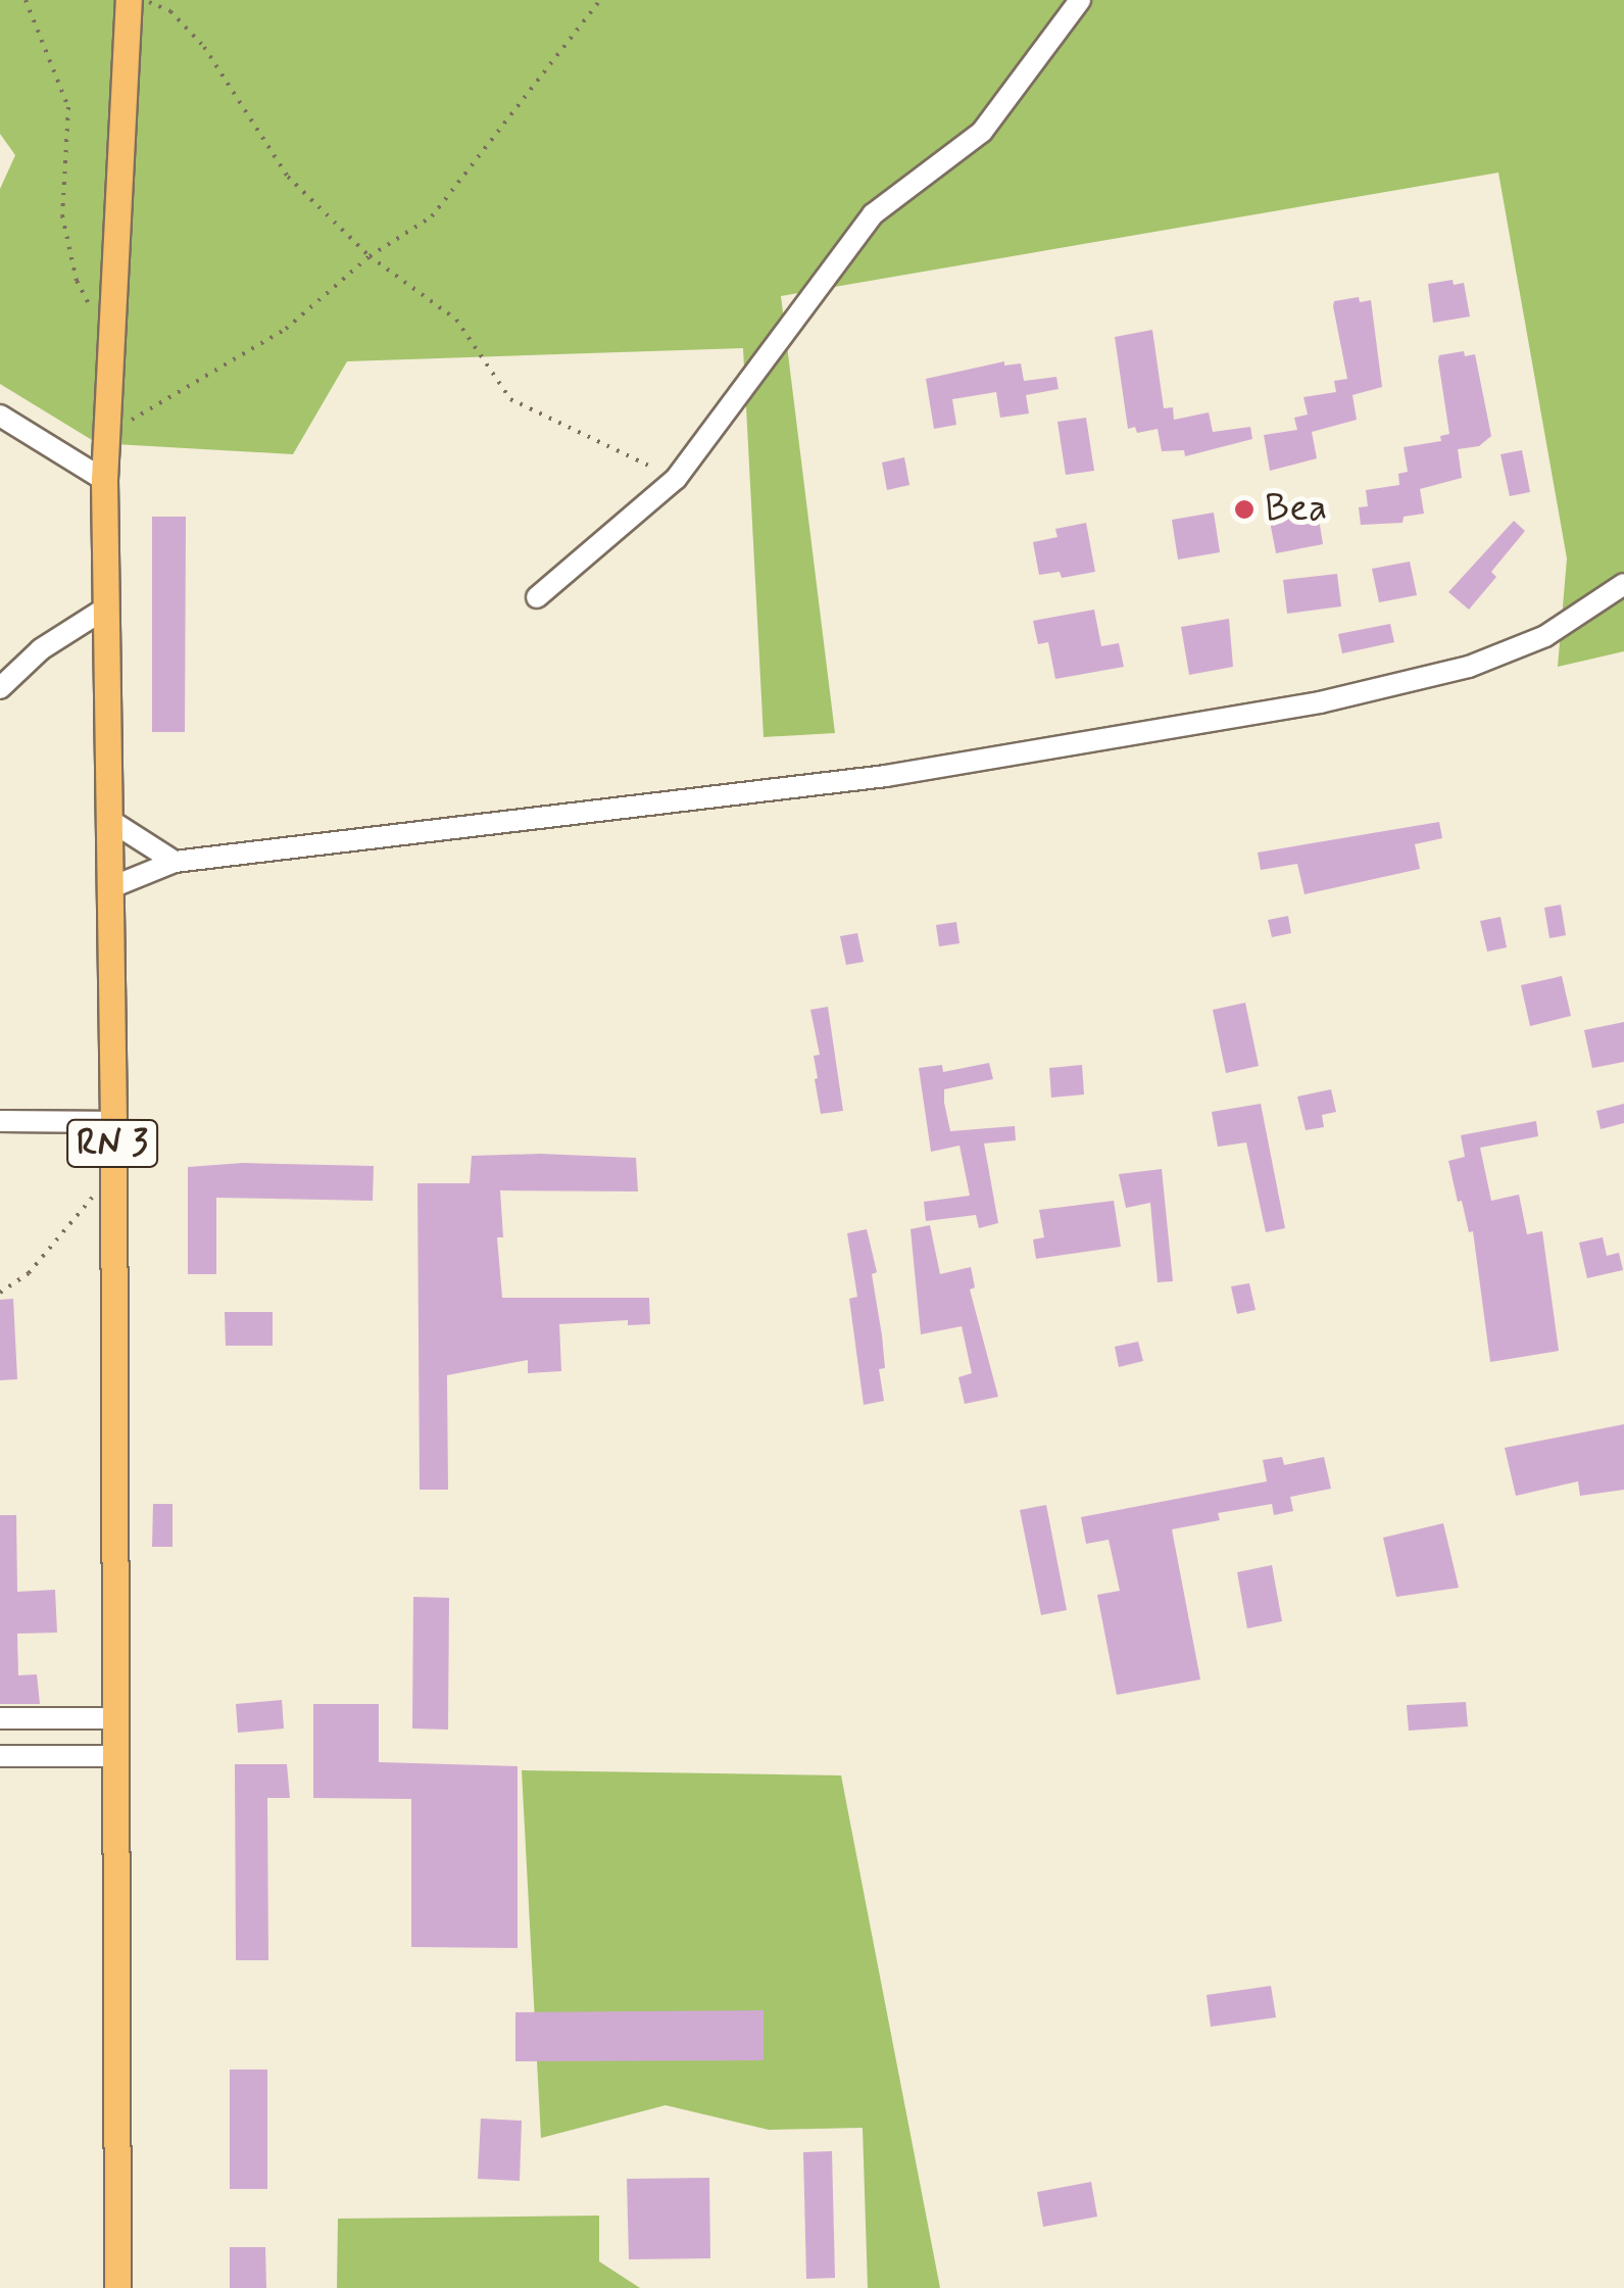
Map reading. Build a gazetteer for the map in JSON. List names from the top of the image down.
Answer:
{
  "streets": {
    "main road": ["RN 3"]
  },
  "places": ["Bea"]
}
